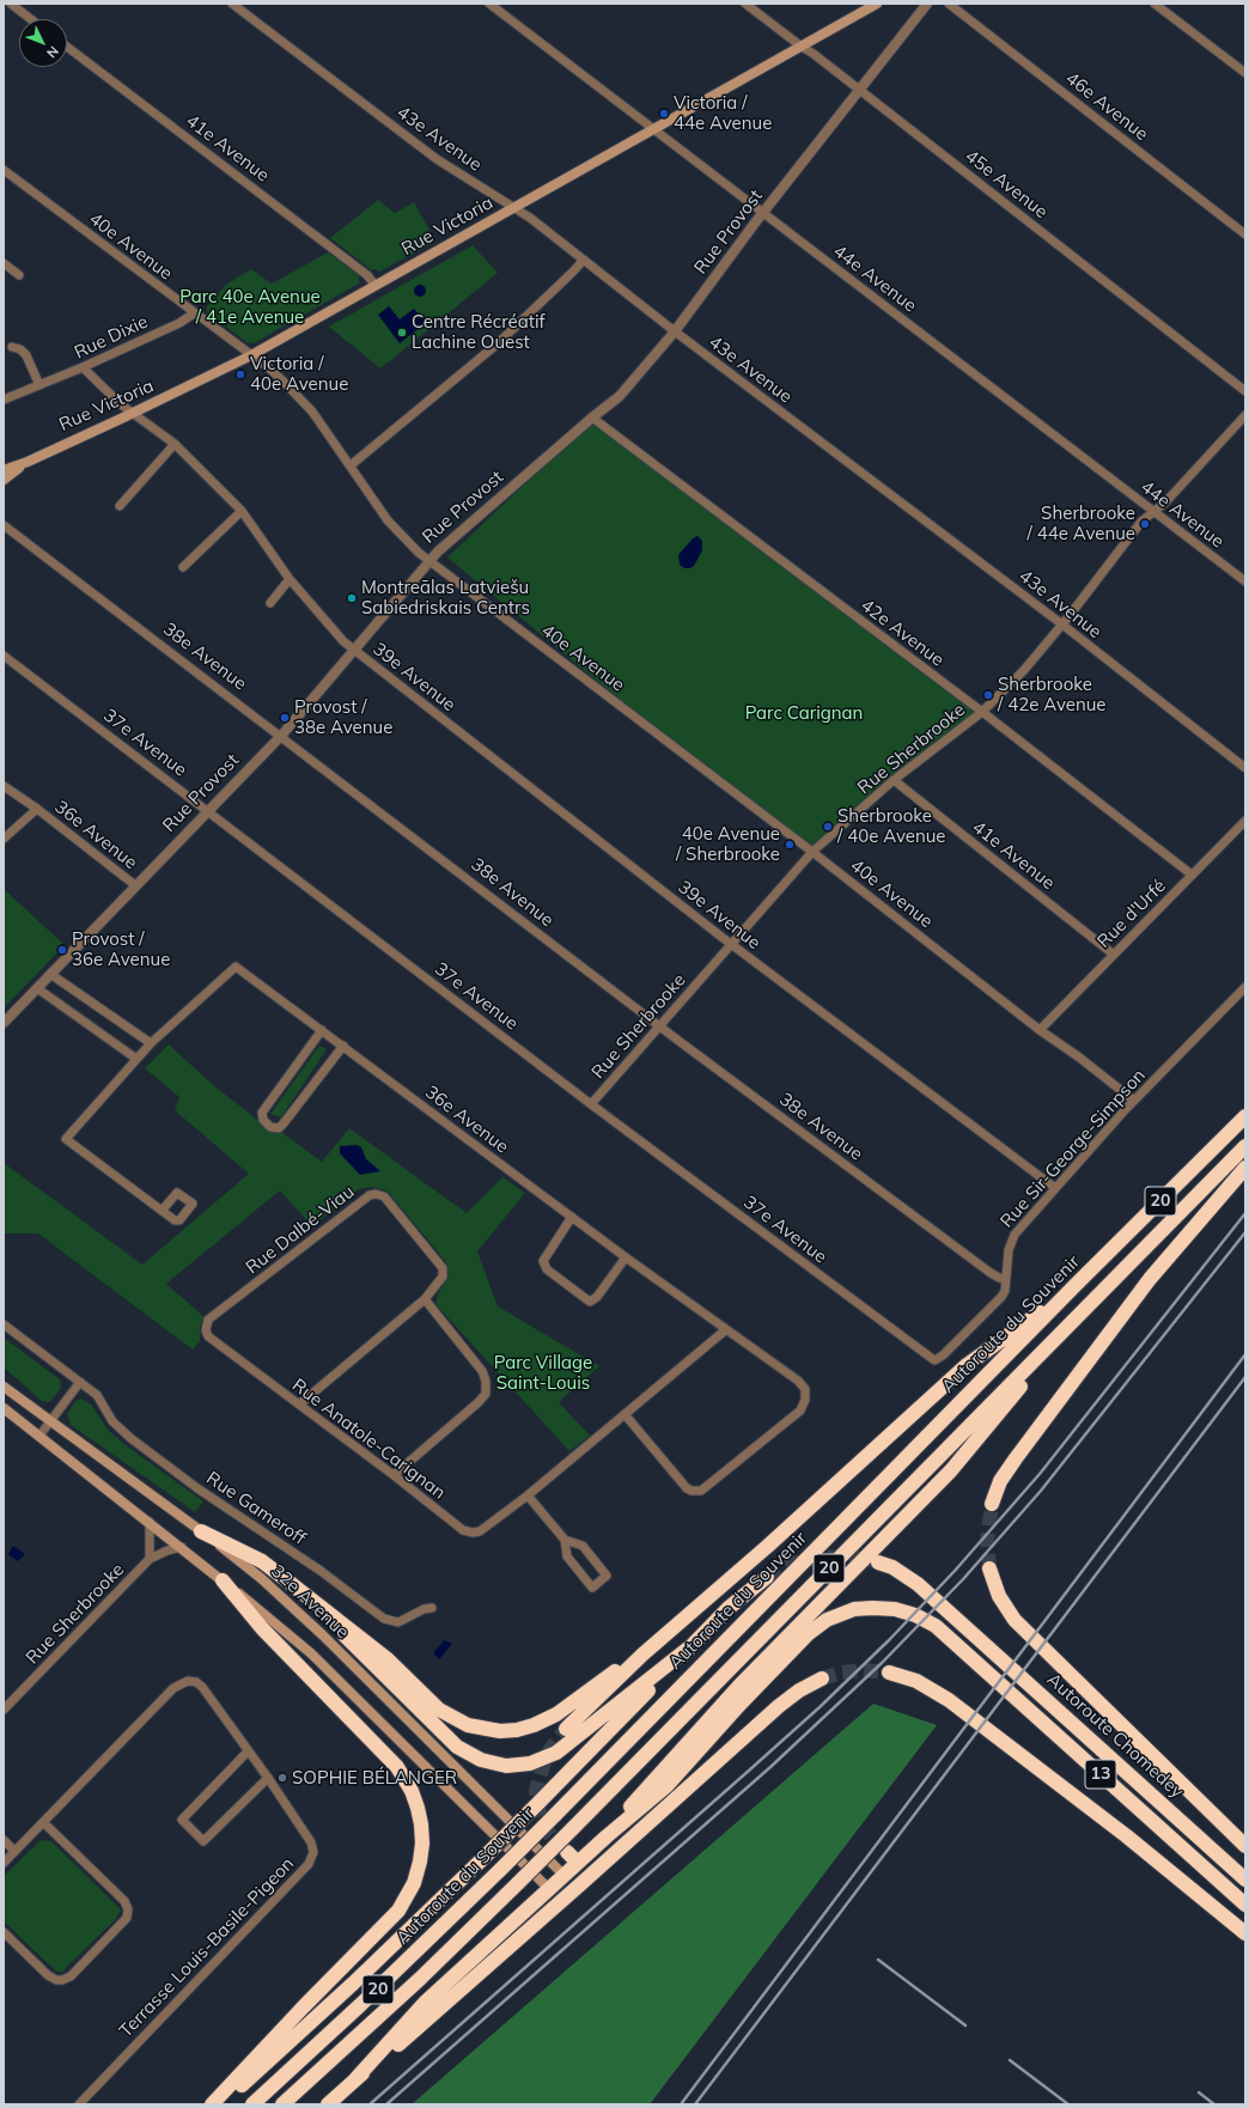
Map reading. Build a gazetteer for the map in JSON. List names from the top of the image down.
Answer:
{
  "streets": {
    "highway": [
      "20",
      "Autoroute du Souvenir",
      "Autoroute Chomedey",
      "13"
    ],
    "main road": ["Rue Victoria", "32e Avenue"],
    "street": [
      "46e Avenue",
      "43e Avenue",
      "41e Avenue",
      "45e Avenue",
      "Rue Provost",
      "40e Avenue",
      "44e Avenue",
      "Rue Dixie",
      "42e Avenue",
      "38e Avenue",
      "39e Avenue",
      "37e Avenue",
      "Rue Sherbrooke",
      "36e Avenue",
      "Rue d'Urfé",
      "Rue Sir-George-Simpson",
      "Rue Dalbé-Viau",
      "Rue Anatole-Carignan",
      "Rue Gameroff",
      "Terrasse Louis-Basile-Pigeon"
    ]
  },
  "crossings": [
    ["43e Avenue", "Rue Victoria"],
    ["43e Avenue", "Rue Provost"],
    ["43e Avenue", "Rue Sherbrooke"],
    ["41e Avenue", "Rue Victoria"],
    ["41e Avenue", "Rue Sherbrooke"],
    ["41e Avenue", "Rue d'Urfé"],
    ["45e Avenue", "Rue Victoria"],
    ["45e Avenue", "Rue Provost"],
    ["Rue Victoria", "40e Avenue"],
    ["Rue Victoria", "44e Avenue"],
    ["Rue Victoria", "39e Avenue"],
    ["Rue Provost", "40e Avenue"],
    ["Rue Provost", "44e Avenue"],
    ["Rue Provost", "42e Avenue"],
    ["Rue Provost", "38e Avenue"],
    ["Rue Provost", "39e Avenue"],
    ["Rue Provost", "37e Avenue"],
    ["Rue Provost", "36e Avenue"],
    ["40e Avenue", "Rue Dixie"],
    ["40e Avenue", "Rue Sherbrooke"],
    ["40e Avenue", "Rue d'Urfé"],
    ["40e Avenue", "Rue Sir-George-Simpson"],
    ["44e Avenue", "Rue Sherbrooke"],
    ["Rue Dixie", "39e Avenue"],
    ["42e Avenue", "Rue Sherbrooke"],
    ["42e Avenue", "Rue d'Urfé"],
    ["38e Avenue", "Rue Sherbrooke"],
    ["38e Avenue", "Rue Sir-George-Simpson"],
    ["39e Avenue", "Rue Sherbrooke"],
    ["39e Avenue", "Rue Sir-George-Simpson"],
    ["37e Avenue", "Rue Sherbrooke"],
    ["37e Avenue", "Rue Sir-George-Simpson"],
    ["Rue Sherbrooke", "32e Avenue"],
    ["36e Avenue", "Rue Anatole-Carignan"],
    ["Rue Dalbé-Viau", "Rue Anatole-Carignan"]
  ],
  "parks": ["Parc 40e Avenue / 41e Avenue", "Parc Carignan", "Parc Village Saint-Louis"],
  "places": [
    "Victoria / 44e Avenue",
    "Centre Récréatif Lachine Ouest",
    "Victoria / 40e Avenue",
    "Sherbrooke / 44e Avenue",
    "Montreālas Latviešu Sabiedriskais Centrs",
    "Sherbrooke / 42e Avenue",
    "Provost / 38e Avenue",
    "Sherbrooke / 40e Avenue",
    "40e Avenue / Sherbrooke",
    "Provost / 36e Avenue",
    "SOPHIE BÉLANGER"
  ],
  "north": "bottom right"
}
